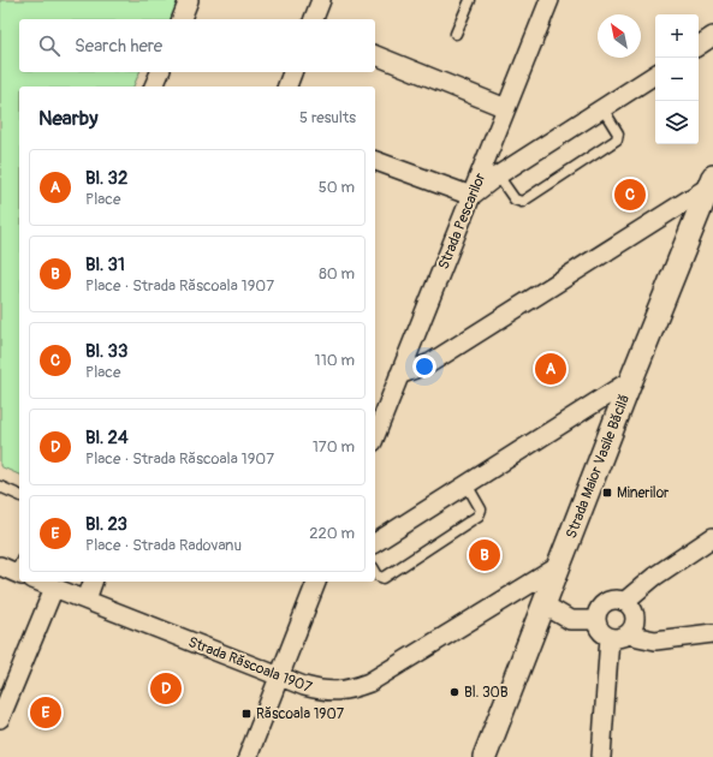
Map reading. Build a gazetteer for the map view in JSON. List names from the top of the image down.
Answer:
{
  "streets": {
    "street": ["Strada Pescarilor", "Strada Maior Vasile Băcilă", "Strada Răscoala 1907"]
  },
  "crossings": [
    ["Strada Maior Vasile Băcilă", "Strada Răscoala 1907"]
  ],
  "places": {
    "transit": ["Minerilor", "Răscoala 1907"],
    "other": ["Bl. 30B"]
  },
  "north": "top left",
  "page": {
    "map_buttons": ["+", "−"],
    "search": "Search here",
    "heading": ["Nearby", "5 results"],
    "list": [
      {
        "mark": "A",
        "name": "Bl. 32",
        "note": "Place",
        "value": "50 m"
      },
      {
        "mark": "B",
        "name": "Bl. 31",
        "note": "Place · Strada Răscoala 1907",
        "value": "80 m"
      },
      {
        "mark": "C",
        "name": "Bl. 33",
        "note": "Place",
        "value": "110 m"
      },
      {
        "mark": "D",
        "name": "Bl. 24",
        "note": "Place · Strada Răscoala 1907",
        "value": "170 m"
      },
      {
        "mark": "E",
        "name": "Bl. 23",
        "note": "Place · Strada Radovanu",
        "value": "220 m"
      }
    ],
    "pins": [
      "C",
      "A",
      "B",
      "D",
      "E"
    ]
  }
}
